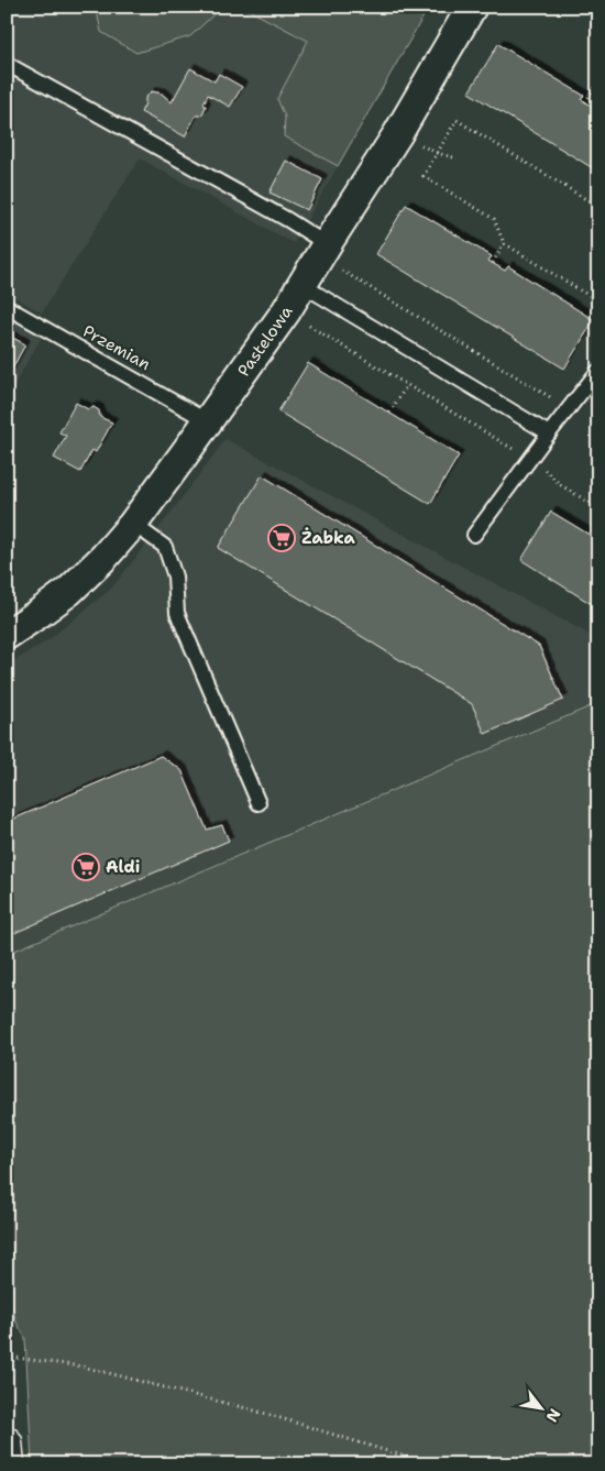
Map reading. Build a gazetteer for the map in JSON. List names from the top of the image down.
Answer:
{
  "streets": {
    "street": ["Pastelowa"],
    "lane": ["Przemian"]
  },
  "crossings": [
    ["Pastelowa", "Przemian"]
  ],
  "places": {
    "supermarket": ["Żabka", "Aldi"]
  },
  "north": "bottom right"
}
